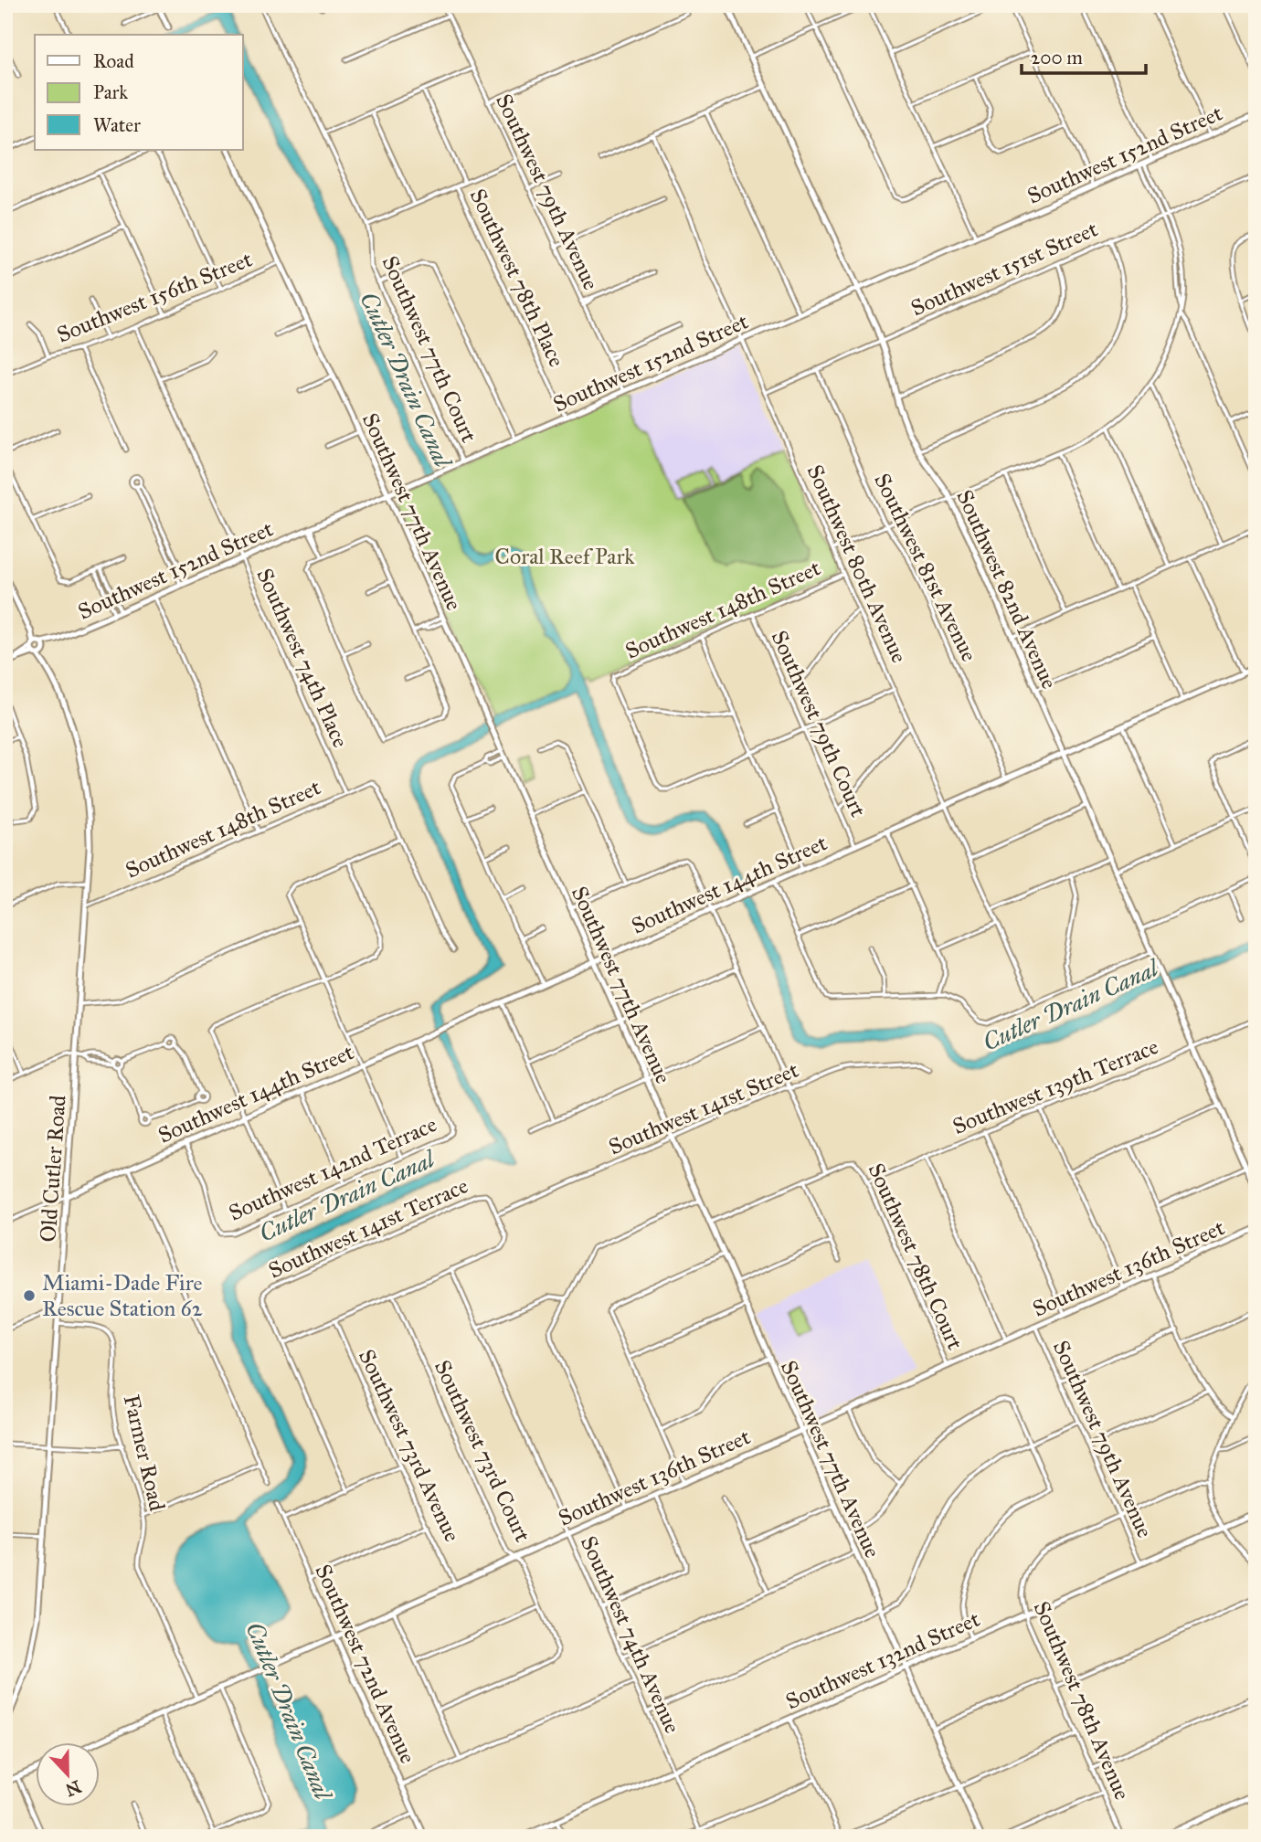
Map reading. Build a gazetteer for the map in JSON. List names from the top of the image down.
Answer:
{
  "streets": {
    "street": [
      "Southwest 152nd Street",
      "Southwest 79th Avenue",
      "Southwest 151st Street",
      "Southwest 78th Place",
      "Southwest 156th Street",
      "Southwest 77th Court",
      "Southwest 77th Avenue",
      "Southwest 80th Avenue",
      "Southwest 81st Avenue",
      "Southwest 82nd Avenue",
      "Southwest 148th Street",
      "Southwest 74th Place",
      "Southwest 79th Court",
      "Southwest 144th Street",
      "Southwest 139th Terrace",
      "Southwest 141st Street",
      "Old Cutler Road",
      "Southwest 142nd Terrace",
      "Southwest 141st Terrace",
      "Southwest 78th Court",
      "Southwest 136th Street",
      "Southwest 73rd Avenue",
      "Southwest 73rd Court",
      "Farmer Road",
      "Southwest 74th Avenue",
      "Southwest 132nd Street",
      "Southwest 72nd Avenue",
      "Southwest 78th Avenue"
    ]
  },
  "crossings": [
    ["Southwest 152nd Street", "Southwest 79th Avenue"],
    ["Southwest 152nd Street", "Southwest 78th Place"],
    ["Southwest 152nd Street", "Southwest 77th Court"],
    ["Southwest 152nd Street", "Southwest 77th Avenue"],
    ["Southwest 152nd Street", "Southwest 80th Avenue"],
    ["Southwest 152nd Street", "Southwest 82nd Avenue"],
    ["Southwest 152nd Street", "Southwest 74th Place"],
    ["Southwest 152nd Street", "Old Cutler Road"],
    ["Southwest 79th Avenue", "Southwest 136th Street"],
    ["Southwest 79th Avenue", "Southwest 132nd Street"],
    ["Southwest 79th Avenue", "Southwest 78th Avenue"],
    ["Southwest 151st Street", "Southwest 80th Avenue"],
    ["Southwest 151st Street", "Southwest 81st Avenue"],
    ["Southwest 151st Street", "Southwest 82nd Avenue"],
    ["Southwest 156th Street", "Southwest 77th Avenue"],
    ["Southwest 156th Street", "Southwest 74th Place"],
    ["Southwest 77th Avenue", "Southwest 144th Street"],
    ["Southwest 77th Avenue", "Southwest 141st Street"],
    ["Southwest 77th Avenue", "Southwest 136th Street"],
    ["Southwest 77th Avenue", "Southwest 132nd Street"],
    ["Southwest 80th Avenue", "Southwest 148th Street"],
    ["Southwest 80th Avenue", "Southwest 144th Street"],
    ["Southwest 81st Avenue", "Southwest 144th Street"],
    ["Southwest 82nd Avenue", "Southwest 144th Street"],
    ["Southwest 82nd Avenue", "Southwest 139th Terrace"],
    ["Southwest 148th Street", "Southwest 74th Place"],
    ["Southwest 148th Street", "Southwest 79th Court"],
    ["Southwest 148th Street", "Old Cutler Road"],
    ["Southwest 79th Court", "Southwest 144th Street"],
    ["Southwest 144th Street", "Old Cutler Road"],
    ["Southwest 144th Street", "Southwest 142nd Terrace"],
    ["Southwest 139th Terrace", "Southwest 78th Court"],
    ["Southwest 141st Street", "Southwest 141st Terrace"],
    ["Old Cutler Road", "Farmer Road"],
    ["Southwest 78th Court", "Southwest 136th Street"],
    ["Southwest 136th Street", "Southwest 73rd Avenue"],
    ["Southwest 136th Street", "Southwest 73rd Court"],
    ["Southwest 136th Street", "Farmer Road"],
    ["Southwest 136th Street", "Southwest 74th Avenue"],
    ["Southwest 136th Street", "Southwest 72nd Avenue"],
    ["Southwest 74th Avenue", "Southwest 132nd Street"],
    ["Southwest 132nd Street", "Southwest 78th Avenue"]
  ],
  "water": ["Cutler Drain Canal"],
  "parks": ["Coral Reef Park"],
  "places": ["Miami-Dade Fire Rescue Station 62"],
  "legend": ["Road", "Park", "Water"],
  "scale_bar": "200 m",
  "north": "bottom"
}
